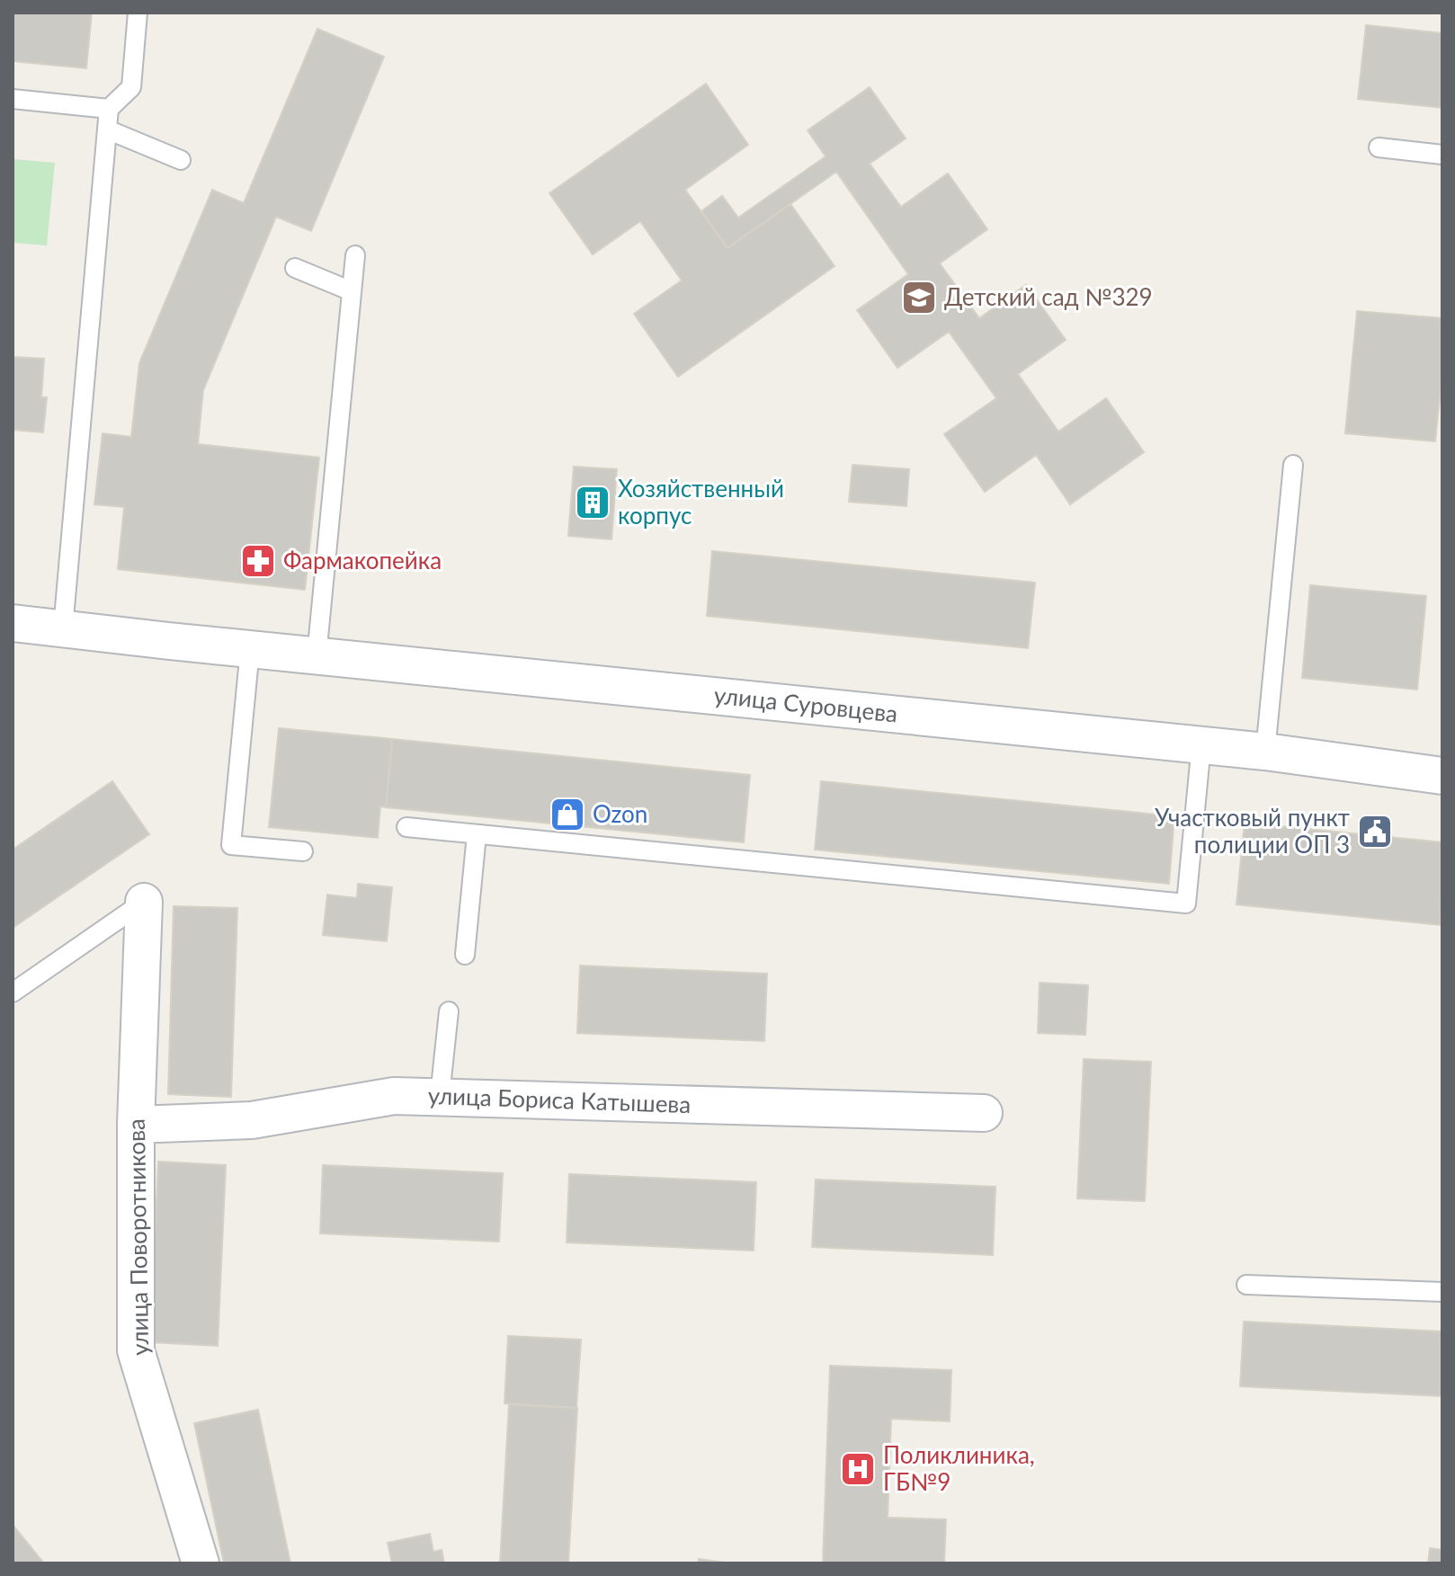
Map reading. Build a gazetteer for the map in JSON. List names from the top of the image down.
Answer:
{
  "streets": {
    "street": ["улица Суровцева", "улица Бориса Катышева", "улица Поворотникова"]
  },
  "crossings": [
    ["улица Бориса Катышева", "улица Поворотникова"]
  ],
  "places": {
    "school or university": ["Детский сад №329"],
    "building": ["Хозяйственный корпус"],
    "pharmacy": ["Фармакопейка"],
    "shop": ["Ozon"],
    "public building": ["Участковый пункт полиции ОП 3"],
    "hospital": ["Поликлиника, ГБ№9"]
  }
}
